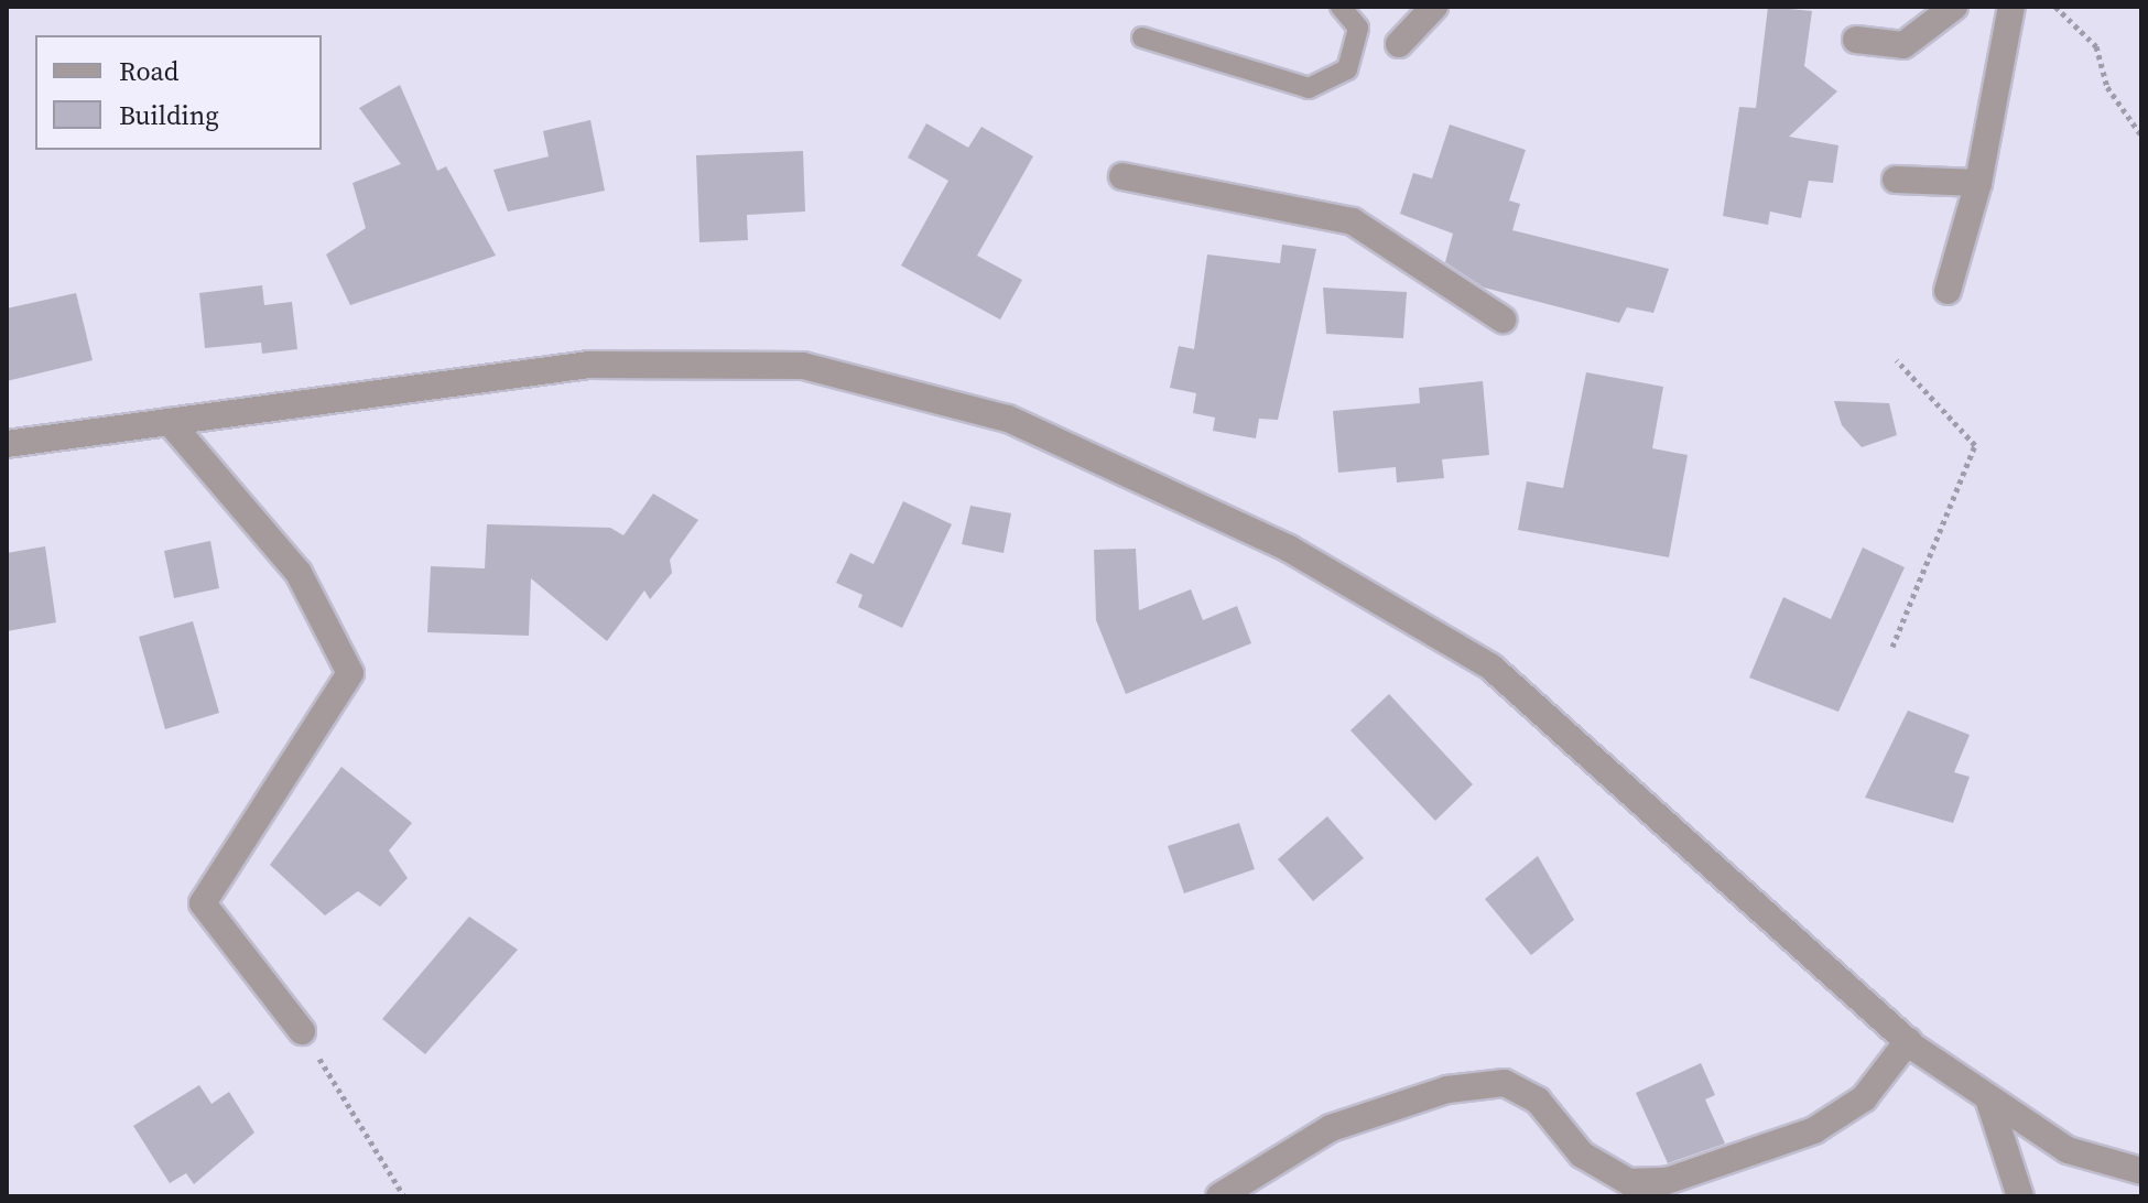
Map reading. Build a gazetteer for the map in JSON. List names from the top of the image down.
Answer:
{
  "legend": ["Road", "Building"]
}
